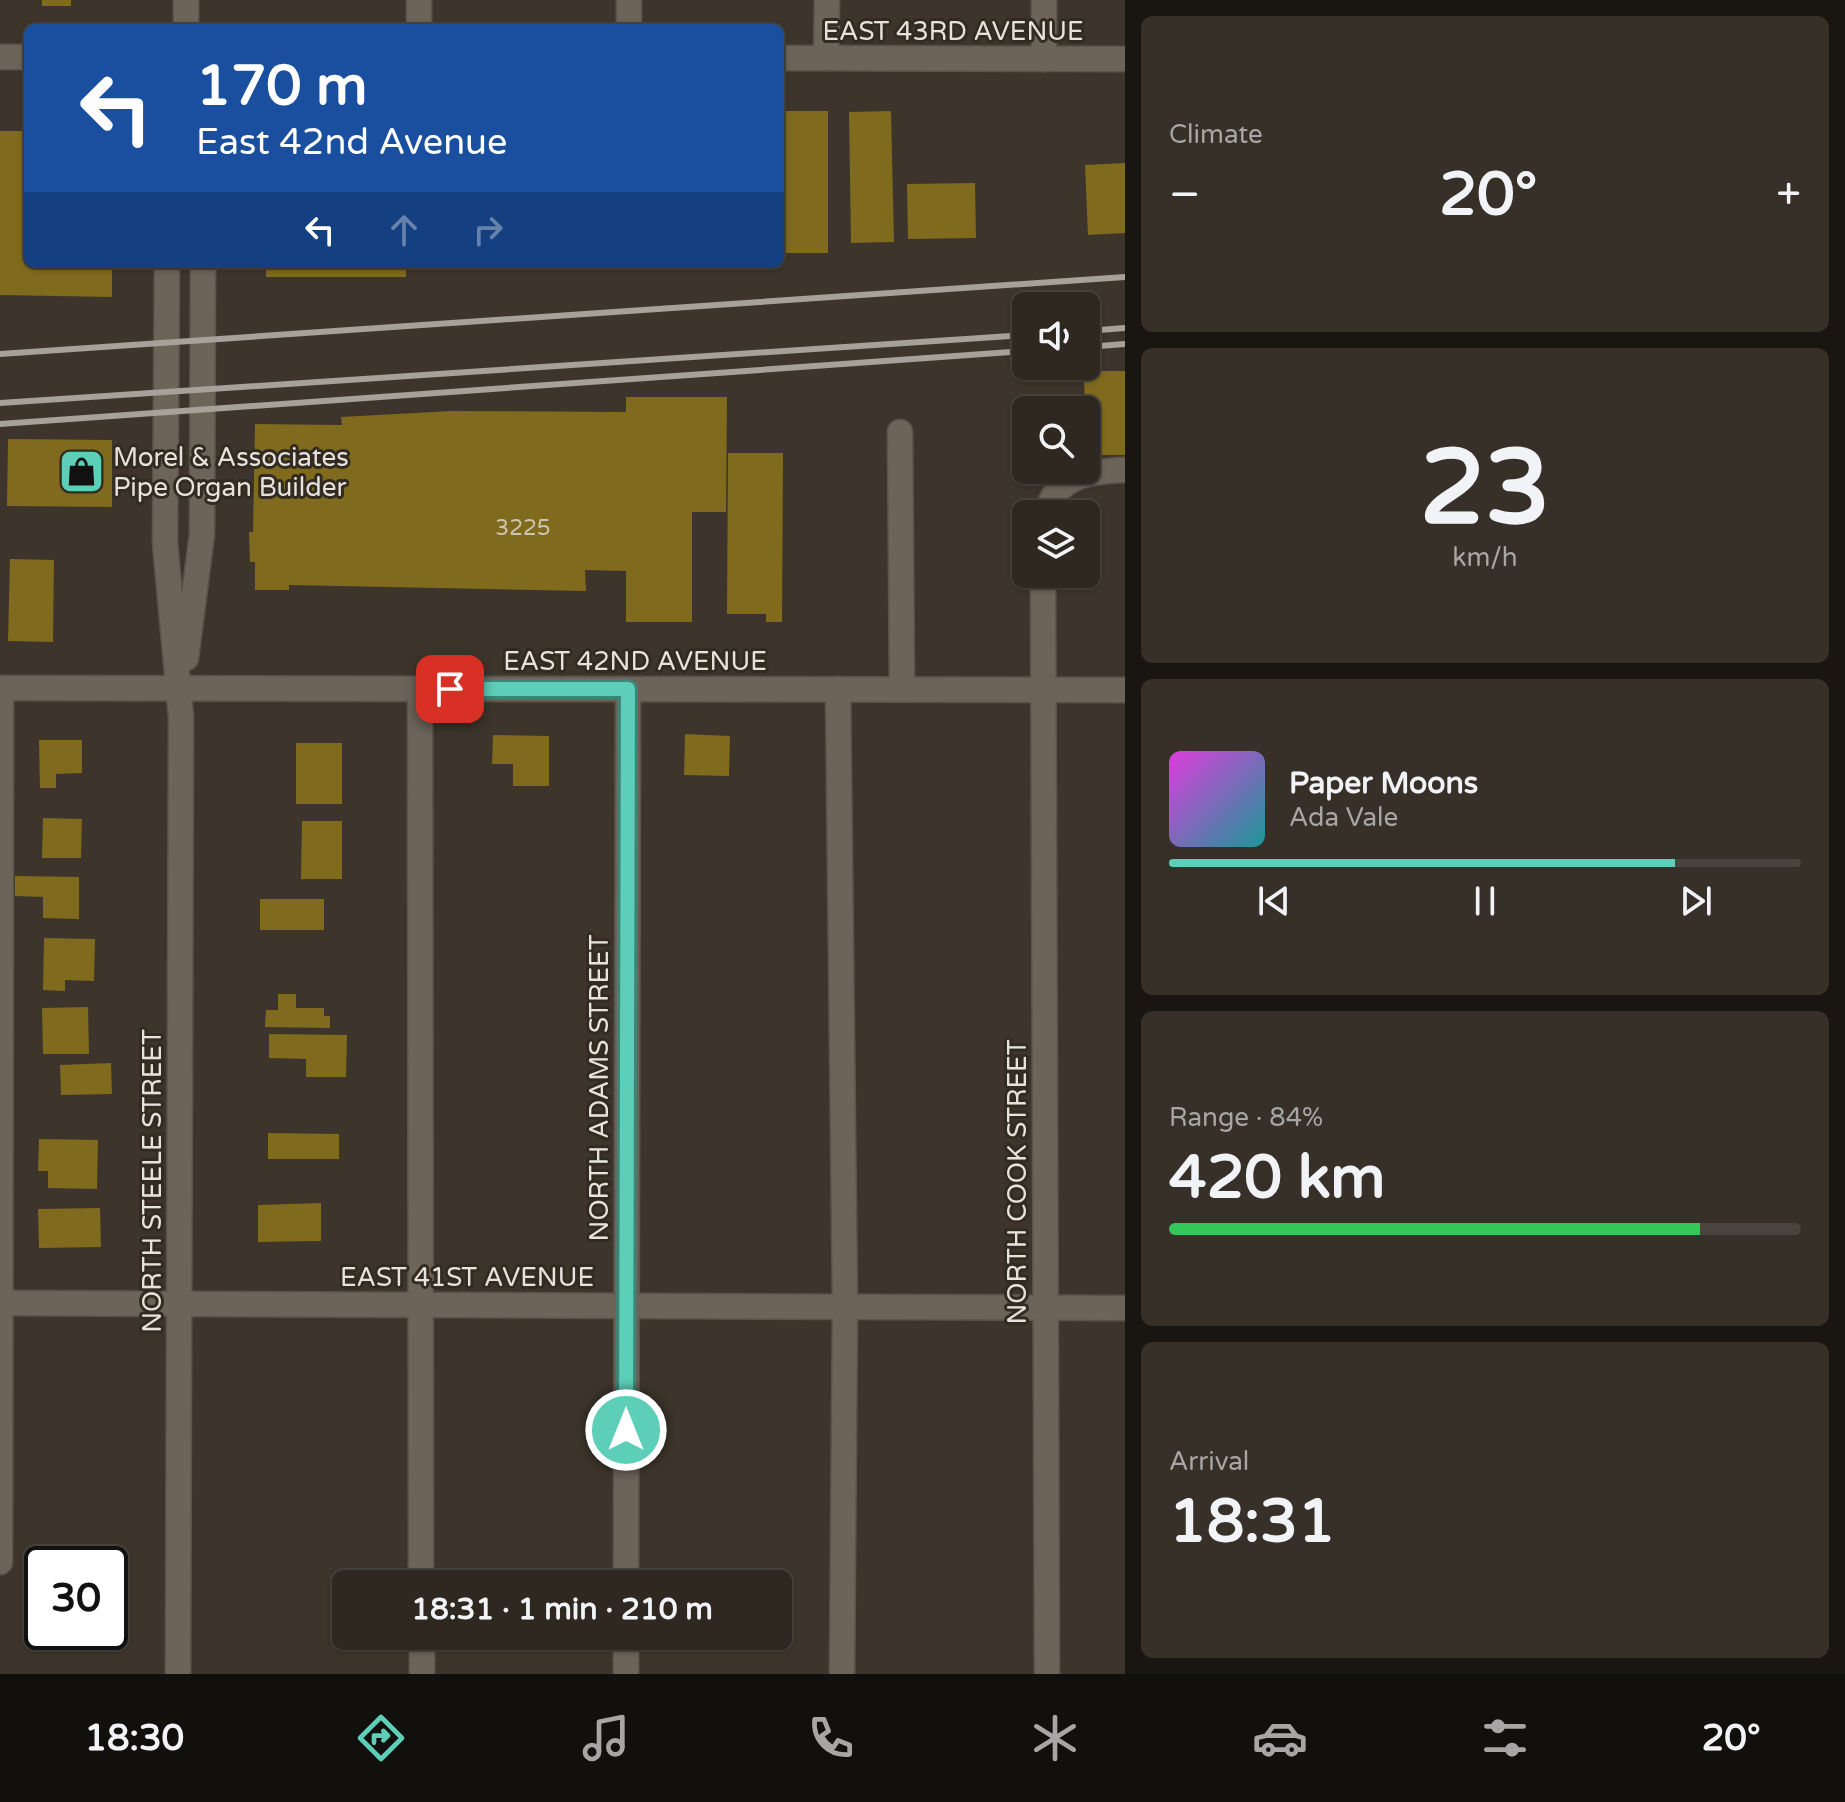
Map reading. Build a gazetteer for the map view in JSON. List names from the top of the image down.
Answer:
{
  "streets": {
    "street": [
      "EAST 43RD AVENUE",
      "EAST 42ND AVENUE",
      "NORTH ADAMS STREET",
      "NORTH STEELE STREET",
      "NORTH COOK STREET",
      "EAST 41ST AVENUE"
    ]
  },
  "crossings": [
    ["EAST 42ND AVENUE", "NORTH ADAMS STREET"],
    ["EAST 42ND AVENUE", "NORTH STEELE STREET"],
    ["EAST 42ND AVENUE", "NORTH COOK STREET"],
    ["NORTH ADAMS STREET", "EAST 41ST AVENUE"],
    ["NORTH STEELE STREET", "EAST 41ST AVENUE"],
    ["NORTH COOK STREET", "EAST 41ST AVENUE"]
  ],
  "places": {
    "shop": ["Morel & Associates Pipe Organ Builder"]
  },
  "house_numbers": ["3225"],
  "page": {
    "tile": [
      "Climate",
      ["23", "km/h"],
      ["Range · 84%", "420 km"],
      ["Arrival", "18:31"]
    ],
    "turn": ["170 m", "East 42nd Avenue"],
    "heat": ["−", "20°", "+"],
    "song": ["Paper Moons", "Ada Vale"],
    "limit": "30",
    "trip": "18:31 · 1 min · 210 m",
    "tabs": ["18:30", "20°"]
  }
}
